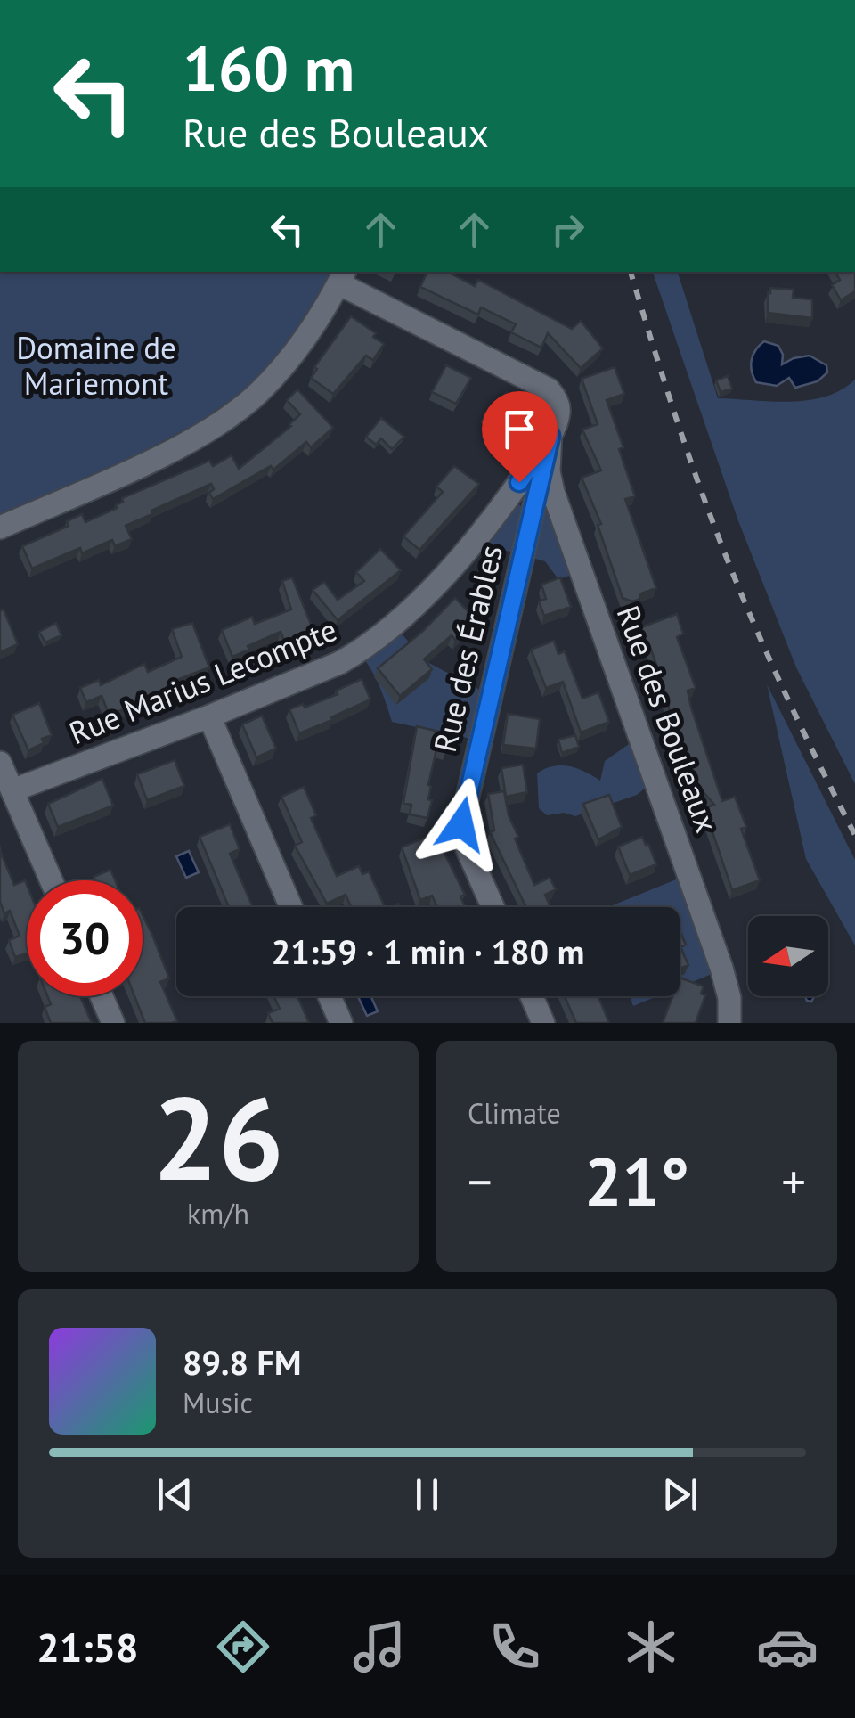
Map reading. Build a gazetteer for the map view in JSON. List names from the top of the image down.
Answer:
{
  "streets": {
    "street": ["Rue des Érables", "Rue Marius Lecompte", "Rue des Bouleaux"]
  },
  "crossings": [
    ["Rue des Érables", "Rue Marius Lecompte"],
    ["Rue des Érables", "Rue des Bouleaux"],
    ["Rue Marius Lecompte", "Rue des Bouleaux"]
  ],
  "parks": ["Domaine de Mariemont"],
  "north": "left",
  "page": {
    "turn": ["160 m", "Rue des Bouleaux"],
    "limit": "30",
    "trip": "21:59 · 1 min · 180 m",
    "tile": [
      ["26", "km/h"],
      "Climate"
    ],
    "heat": ["−", "21°", "+"],
    "song": ["89.8 FM", "Music"],
    "tabs": "21:58"
  }
}
